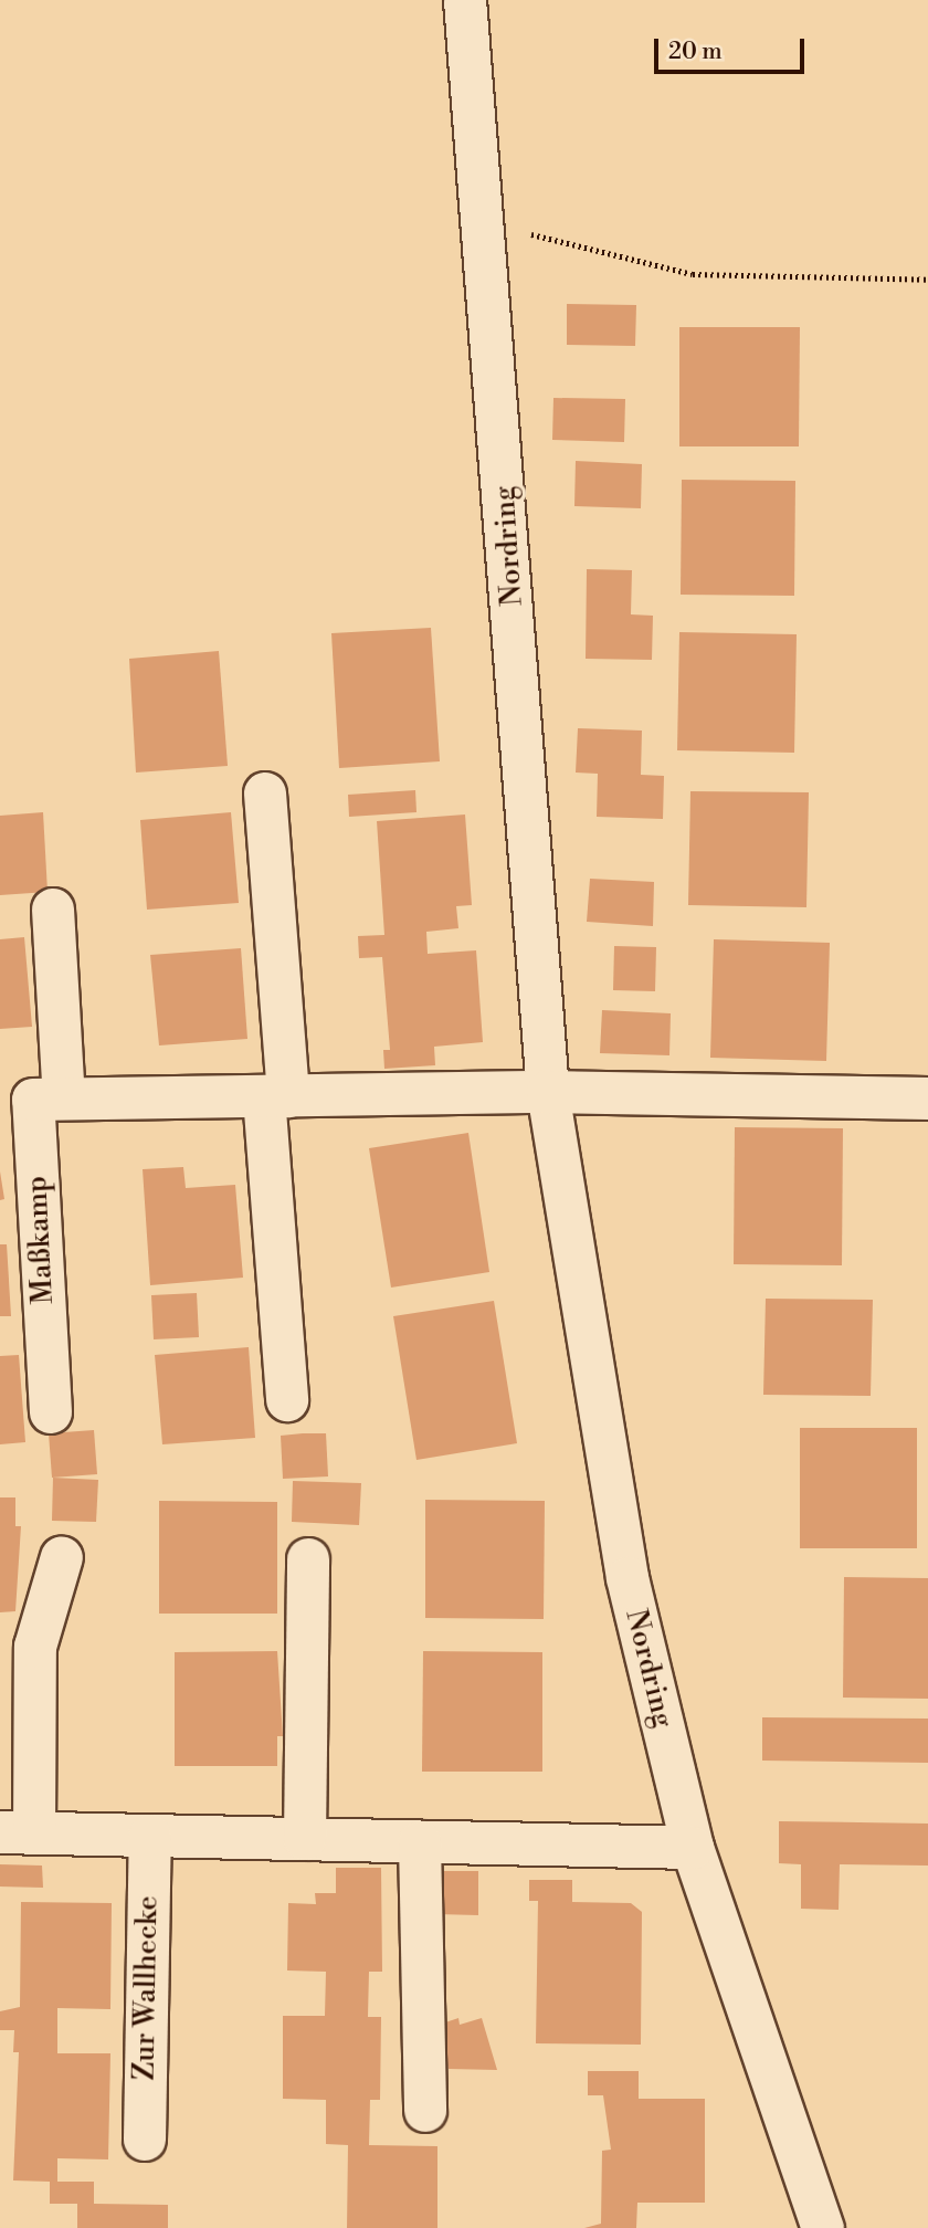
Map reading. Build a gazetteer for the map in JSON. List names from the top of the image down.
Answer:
{
  "streets": {
    "street": ["Nordring", "Maßkamp", "Zur Wallhecke"]
  },
  "crossings": [
    ["Nordring", "Maßkamp"]
  ],
  "scale_bar": "20 m"
}
